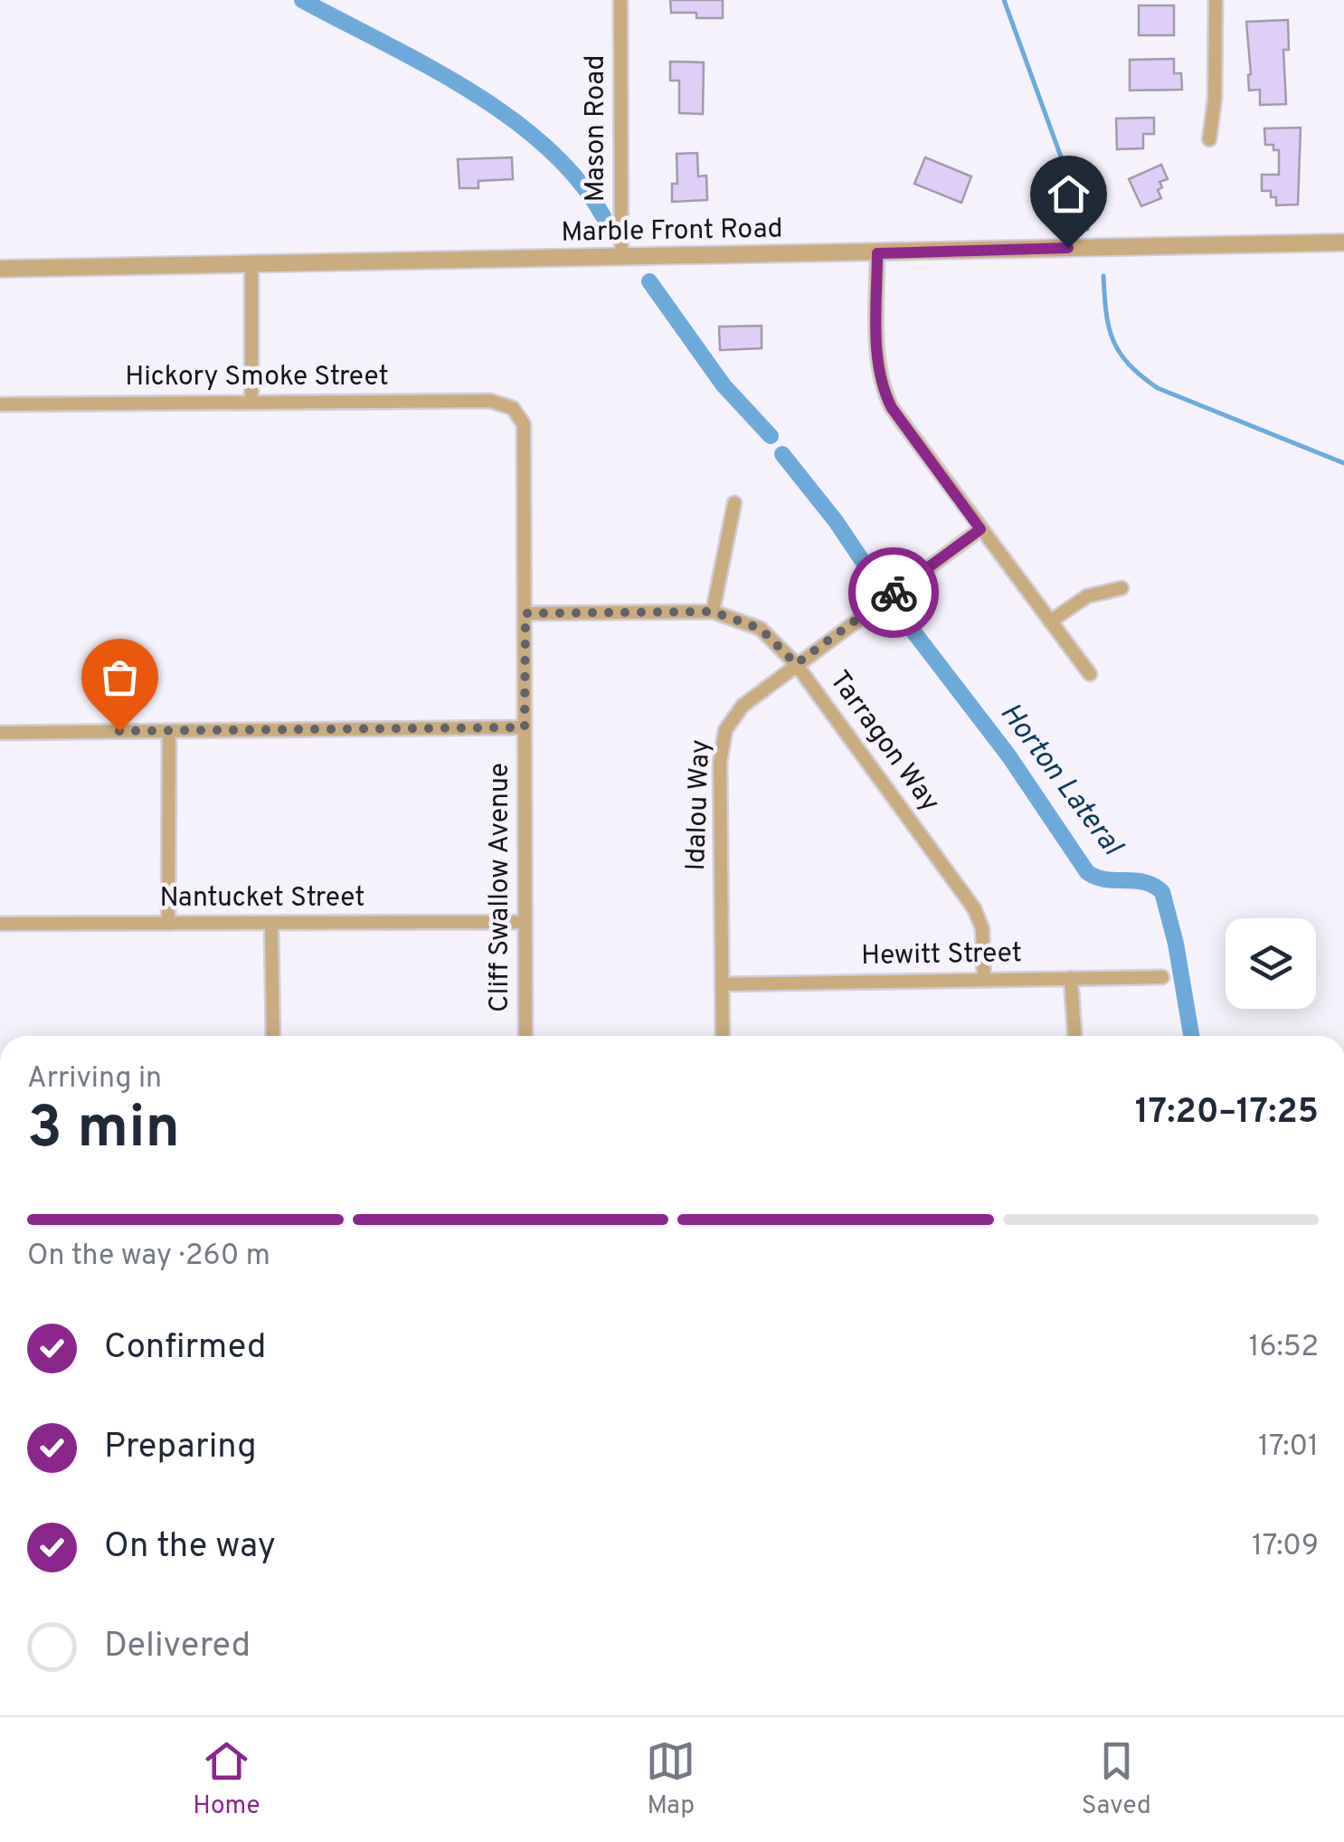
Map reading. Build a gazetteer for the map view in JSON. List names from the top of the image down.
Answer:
{
  "streets": {
    "street": [
      "Mason Road",
      "Marble Front Road",
      "Hickory Smoke Street",
      "Tarragon Way",
      "Idalou Way",
      "Cliff Swallow Avenue",
      "Nantucket Street",
      "Hewitt Street"
    ]
  },
  "crossings": [
    ["Mason Road", "Marble Front Road"],
    ["Hickory Smoke Street", "Cliff Swallow Avenue"],
    ["Tarragon Way", "Idalou Way"],
    ["Tarragon Way", "Cliff Swallow Avenue"],
    ["Tarragon Way", "Hewitt Street"],
    ["Idalou Way", "Hewitt Street"],
    ["Cliff Swallow Avenue", "Nantucket Street"]
  ],
  "water": ["Horton Lateral"],
  "page": {
    "heading": ["3 min", "Arriving in", "17:20–17:25"],
    "bar": "On the way · 260 m",
    "list": [
      ["Confirmed", "16:52"],
      ["Preparing", "17:01"],
      ["On the way", "17:09"],
      "Delivered"
    ],
    "tabs": ["Home", "Map", "Saved"]
  }
}
